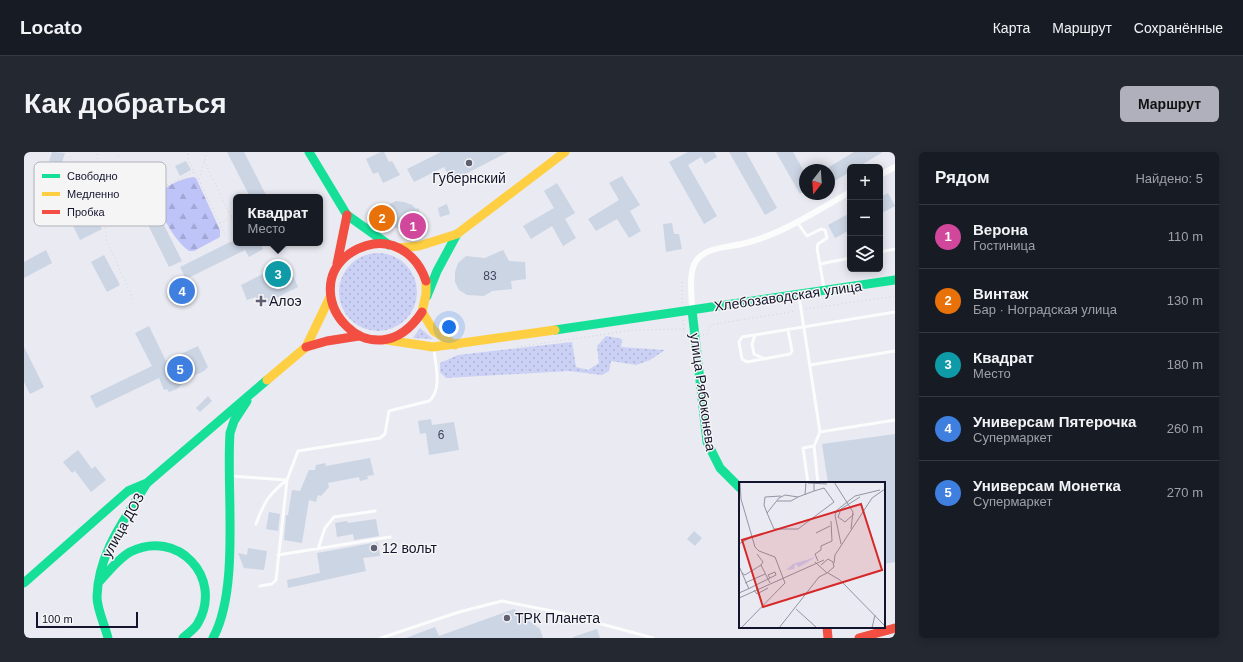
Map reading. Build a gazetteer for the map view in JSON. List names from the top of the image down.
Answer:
{
  "streets": {
    "main road": ["Хлебозаводская улица", "улица Рябоконева", "улица ДОЗ"]
  },
  "crossings": [
    ["Хлебозаводская улица", "улица Рябоконева"]
  ],
  "places": {
    "other": ["Губернский", "12 вольт", "ТРК Планета"],
    "health": ["Алоэ"]
  },
  "house_numbers": ["83", "6"],
  "legend": ["Свободно", "Медленно", "Пробка"],
  "scale_bar": "100 m",
  "north": "bottom",
  "page": {
    "header": "Locato",
    "nav": ["Карта", "Маршрут", "Сохранённые"],
    "buttons": "Маршрут",
    "title": "Как добраться",
    "heading": ["Рядом", "Найдено: 5"],
    "map_buttons": ["+", "−"],
    "popup": ["Квадрат", "Место"],
    "pins": [
      "2",
      "1",
      "3",
      "4",
      "5"
    ],
    "list": [
      {
        "mark": "1",
        "name": "Верона",
        "note": "Гостиница",
        "value": "110 m"
      },
      {
        "mark": "2",
        "name": "Винтаж",
        "note": "Бар · Ноградская улица",
        "value": "130 m"
      },
      {
        "mark": "3",
        "name": "Квадрат",
        "note": "Место",
        "value": "180 m"
      },
      {
        "mark": "4",
        "name": "Универсам Пятерочка",
        "note": "Супермаркет",
        "value": "260 m"
      },
      {
        "mark": "5",
        "name": "Универсам Монетка",
        "note": "Супермаркет",
        "value": "270 m"
      }
    ],
    "scale": "100 m"
  }
}
